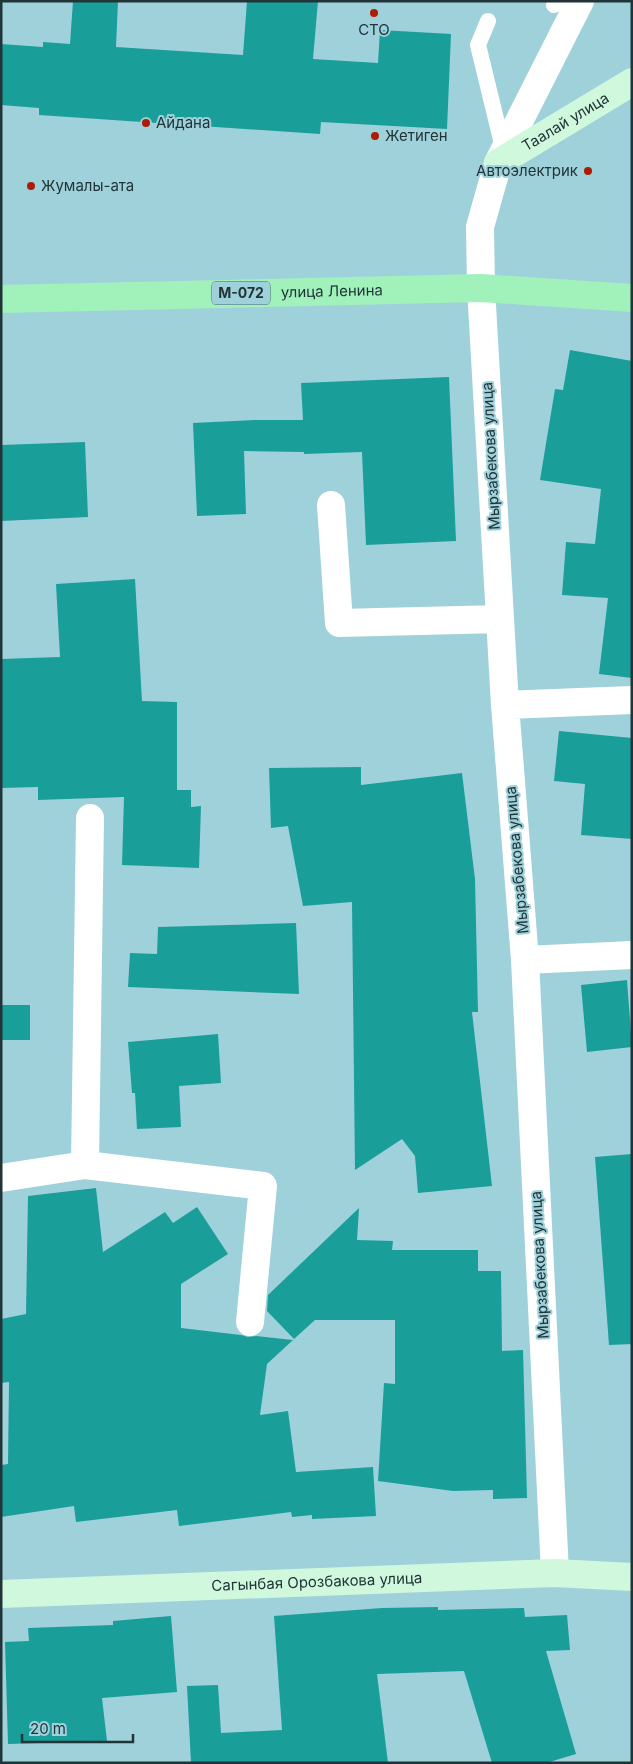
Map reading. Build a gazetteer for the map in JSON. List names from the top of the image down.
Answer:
{
  "streets": {
    "main road": ["улица Ленина", "М-072"],
    "street": ["Таалай улица", "Мырзабекова улица", "Сагынбая Орозбакова улица"]
  },
  "crossings": [
    ["Таалай улица", "Мырзабекова улица"],
    ["улица Ленина", "Мырзабекова улица"],
    ["Мырзабекова улица", "Сагынбая Орозбакова улица"]
  ],
  "places": [
    "СТО",
    "Айдана",
    "Жетиген",
    "Автоэлектрик",
    "Жумалы-ата"
  ],
  "scale_bar": "20 m"
}
